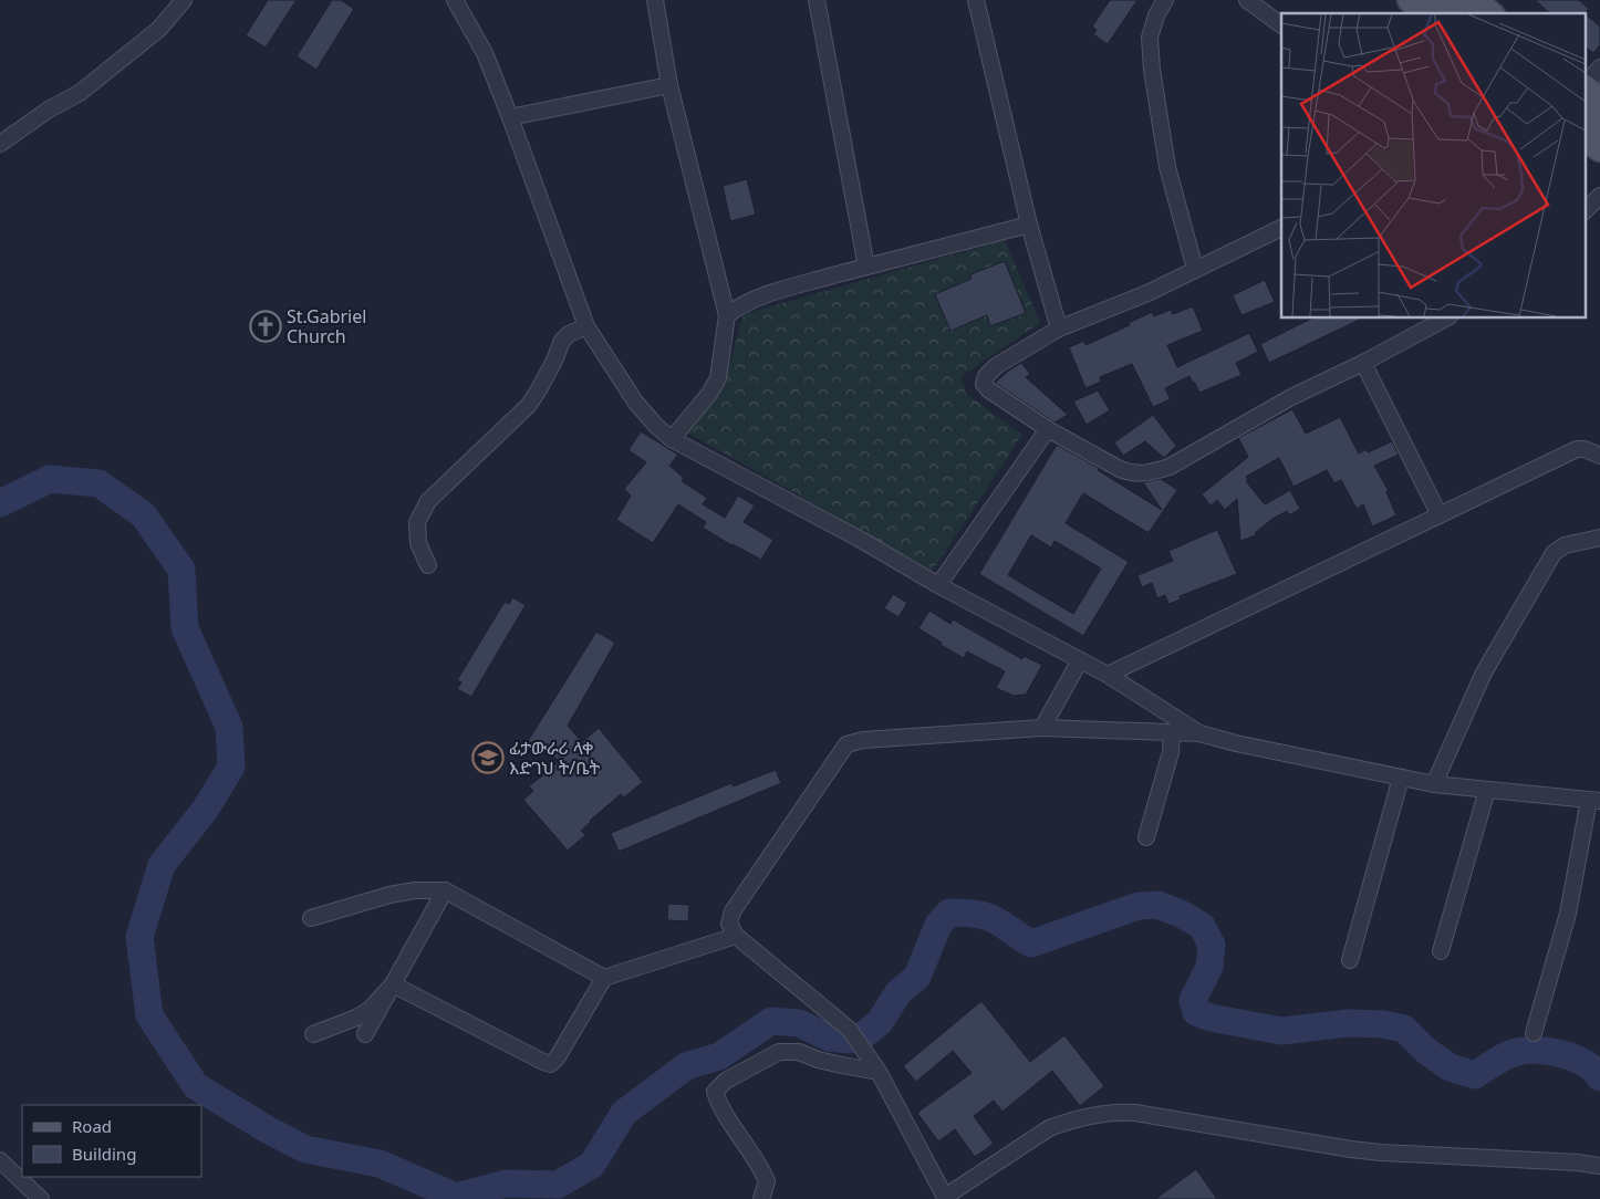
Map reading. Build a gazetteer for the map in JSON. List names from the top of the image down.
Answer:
{
  "places": {
    "church": ["St.Gabriel Church"],
    "school or university": ["ፊታውራሪ ላቀ እድገህ ት/ቤት"]
  },
  "legend": ["Road", "Building"]
}
